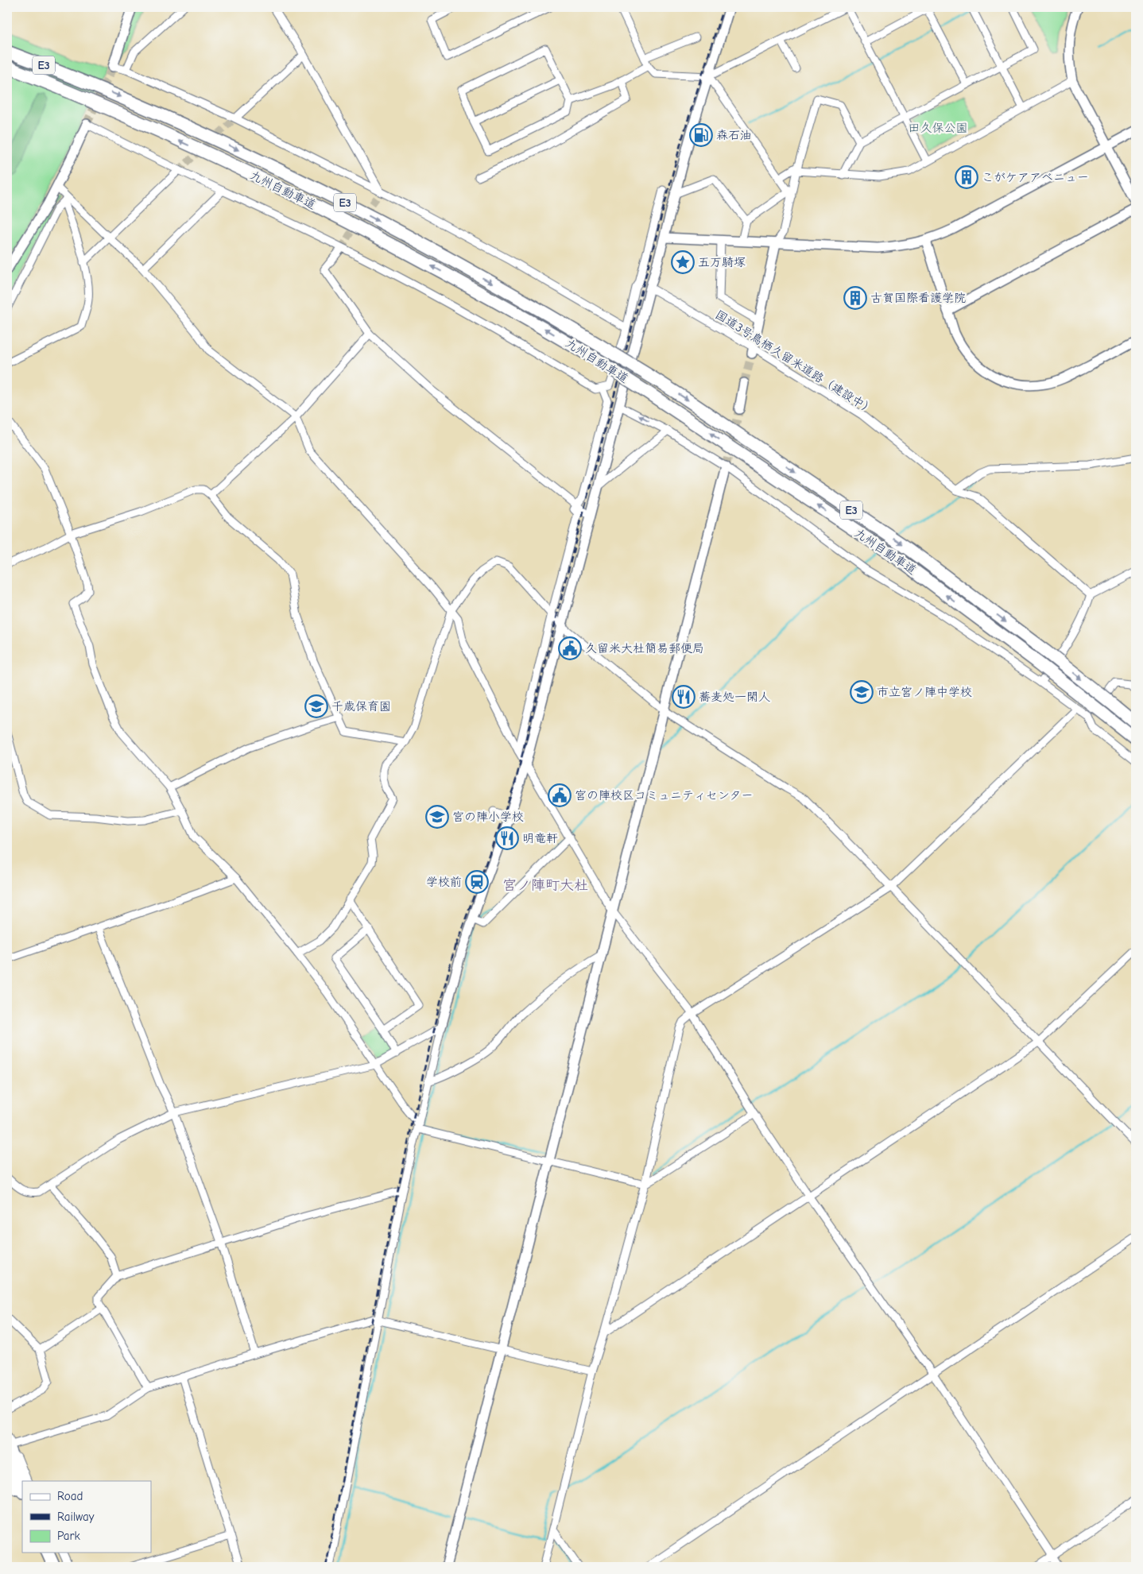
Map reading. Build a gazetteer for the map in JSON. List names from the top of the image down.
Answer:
{
  "streets": {
    "highway": ["E3", "九州自動車道"],
    "street": ["国道3号鳥栖久留米道路（建設中）"]
  },
  "districts": ["宮ノ陣町大杜"],
  "parks": ["田久保公園"],
  "places": {
    "fuel station": ["森石油"],
    "building": ["こがケアアベニュー", "古賀国際看護学院"],
    "place": ["五万騎塚"],
    "public building": ["久留米大杜簡易郵便局", "宮の陣校区コミュニティセンター"],
    "school or university": ["市立宮ノ陣中学校", "千歳保育園", "宮の陣小学校"],
    "restaurant": ["蕎麦処一閑人", "明竜軒"],
    "station": ["学校前"]
  },
  "legend": ["Road", "Railway", "Park"]
}
